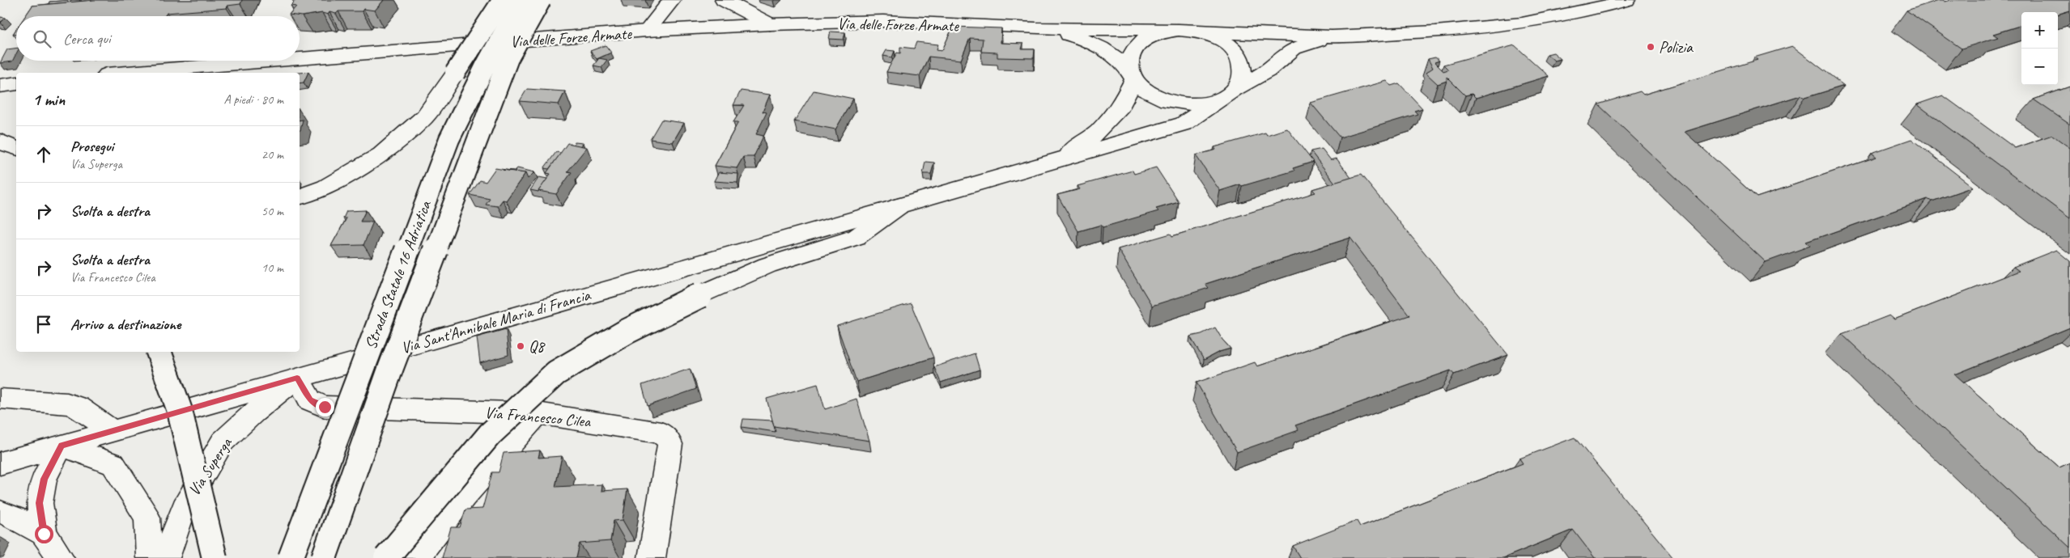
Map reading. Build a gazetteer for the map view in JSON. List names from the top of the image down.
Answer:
{
  "streets": {
    "main road": [
      "Via delle Forze Armate",
      "Strada Statale 16 Adriatica",
      "Via Sant'Annibale Maria di Francia",
      "Via Francesco Cilea",
      "Via Superga"
    ]
  },
  "crossings": [
    ["Via delle Forze Armate", "Via Sant'Annibale Maria di Francia"],
    ["Via Sant'Annibale Maria di Francia", "Via Francesco Cilea"],
    ["Via Sant'Annibale Maria di Francia", "Via Superga"],
    ["Via Francesco Cilea", "Via Superga"]
  ],
  "places": ["Polizia", "Q8"],
  "page": {
    "map_buttons": ["+", "−"],
    "search": "Cerca qui",
    "heading": ["1 min", "A piedi · 80 m"],
    "list": [
      ["Prosegui", "Via Superga", "20 m"],
      ["Svolta a destra", "50 m"],
      ["Svolta a destra", "Via Francesco Cilea", "10 m"],
      "Arrivo a destinazione"
    ]
  }
}
